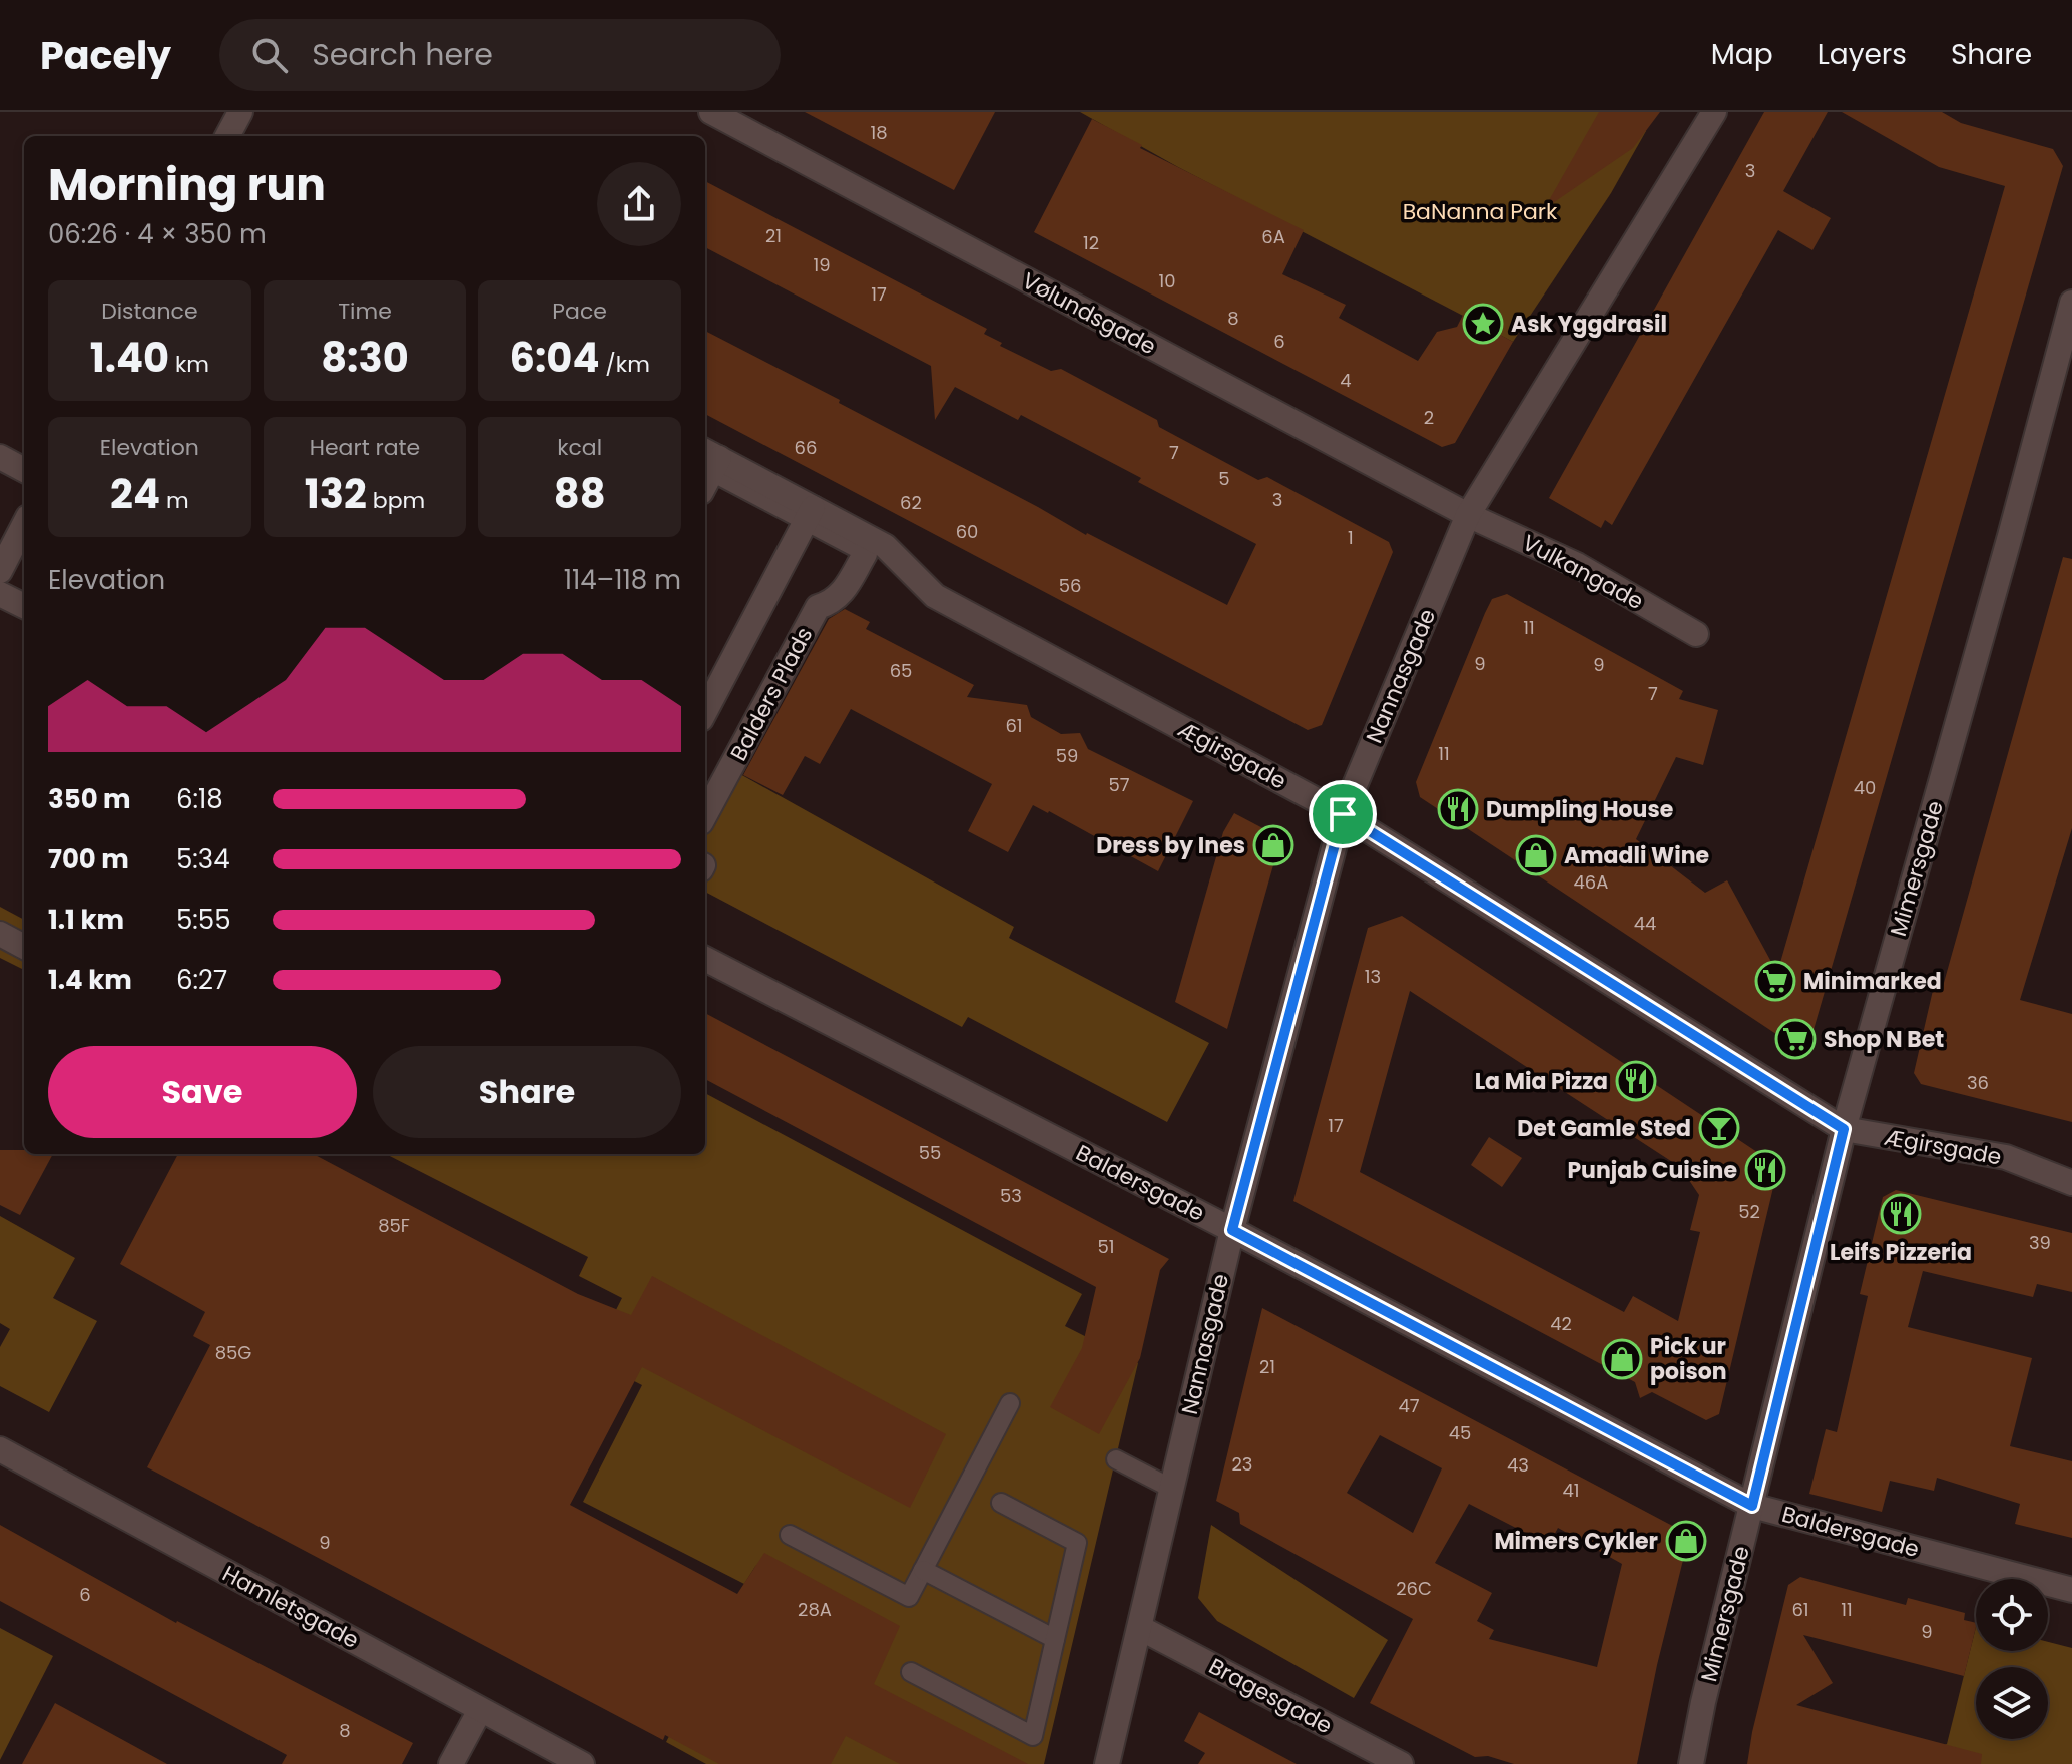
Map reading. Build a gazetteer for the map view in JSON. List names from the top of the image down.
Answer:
{
  "streets": {
    "street": [
      "Vølundsgade",
      "Vulkangade",
      "Nannasgade",
      "Balders Plads",
      "Ægirsgade",
      "Mimersgade",
      "Baldersgade",
      "Hamletsgade",
      "Bragesgade"
    ]
  },
  "crossings": [
    ["Vølundsgade", "Vulkangade"],
    ["Vølundsgade", "Nannasgade"],
    ["Vulkangade", "Nannasgade"],
    ["Nannasgade", "Ægirsgade"],
    ["Nannasgade", "Baldersgade"],
    ["Nannasgade", "Bragesgade"],
    ["Balders Plads", "Ægirsgade"],
    ["Ægirsgade", "Mimersgade"],
    ["Mimersgade", "Baldersgade"]
  ],
  "parks": ["BaNanna Park"],
  "places": {
    "place": ["Ask Yggdrasil"],
    "restaurant": [
      "Dumpling House",
      "La Mia Pizza",
      "Punjab Cuisine",
      "Leifs Pizzeria"
    ],
    "shop": [
      "Dress by Ines",
      "Amadli Wine",
      "Pick ur poison",
      "Mimers Cykler"
    ],
    "supermarket": ["Minimarked", "Shop N Bet"],
    "bar": ["Det Gamle Sted"]
  },
  "house_numbers": [
    "18",
    "3",
    "21",
    "6A",
    "12",
    "19",
    "10",
    "17",
    "8",
    "6",
    "4",
    "2",
    "66",
    "7",
    "5",
    "3",
    "62",
    "60",
    "1",
    "56",
    "11",
    "9",
    "9",
    "65",
    "7",
    "61",
    "11",
    "59",
    "57",
    "40",
    "46A",
    "44",
    "13",
    "36",
    "17",
    "55",
    "53",
    "52",
    "85F",
    "39",
    "51",
    "42",
    "85G",
    "21",
    "47",
    "45",
    "23",
    "43",
    "41",
    "9",
    "26C",
    "6",
    "28A",
    "61",
    "11",
    "9",
    "8"
  ],
  "page": {
    "header": "Pacely",
    "search": "Search here",
    "nav": ["Map", "Layers", "Share"],
    "heading": ["Morning run", "06:26 · 4 × 350 m"],
    "stats": [
      ["Distance", "1.40 km"],
      ["Time", "8:30"],
      ["Pace", "6:04 /km"],
      ["Elevation", "24 m"],
      ["Heart rate", "132 bpm"],
      ["kcal", "88"]
    ],
    "chart": ["Elevation", "114–118 m"],
    "list": [
      {
        "name": "350 m",
        "note": "6:18"
      },
      {
        "name": "700 m",
        "note": "5:34"
      },
      {
        "name": "1.1 km",
        "note": "5:55"
      },
      {
        "name": "1.4 km",
        "note": "6:27"
      }
    ],
    "buttons": ["Save", "Share"]
  }
}
